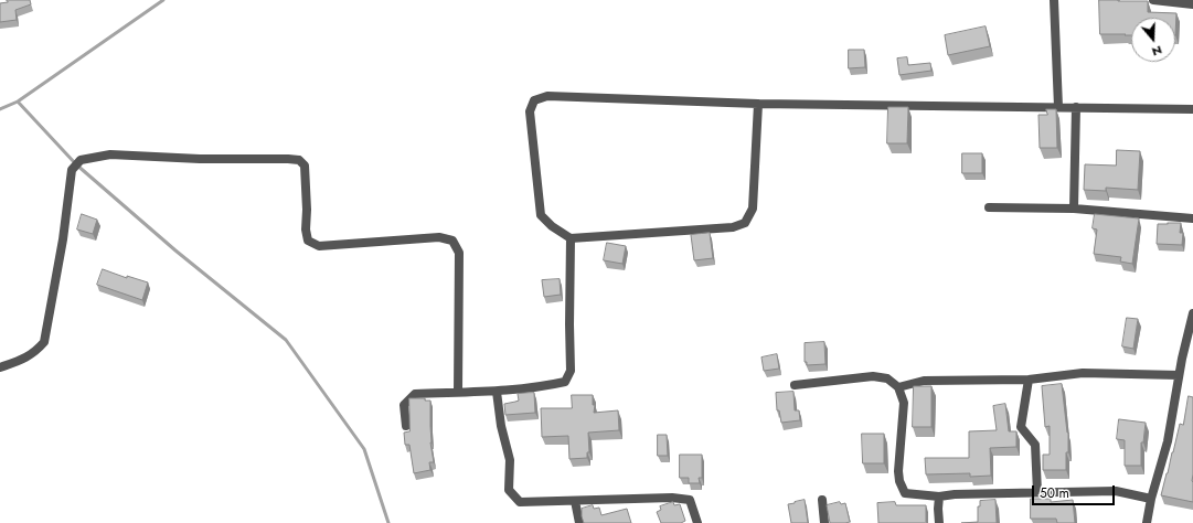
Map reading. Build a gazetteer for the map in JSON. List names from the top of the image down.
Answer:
{
  "scale_bar": "50 m",
  "north": "bottom"
}
